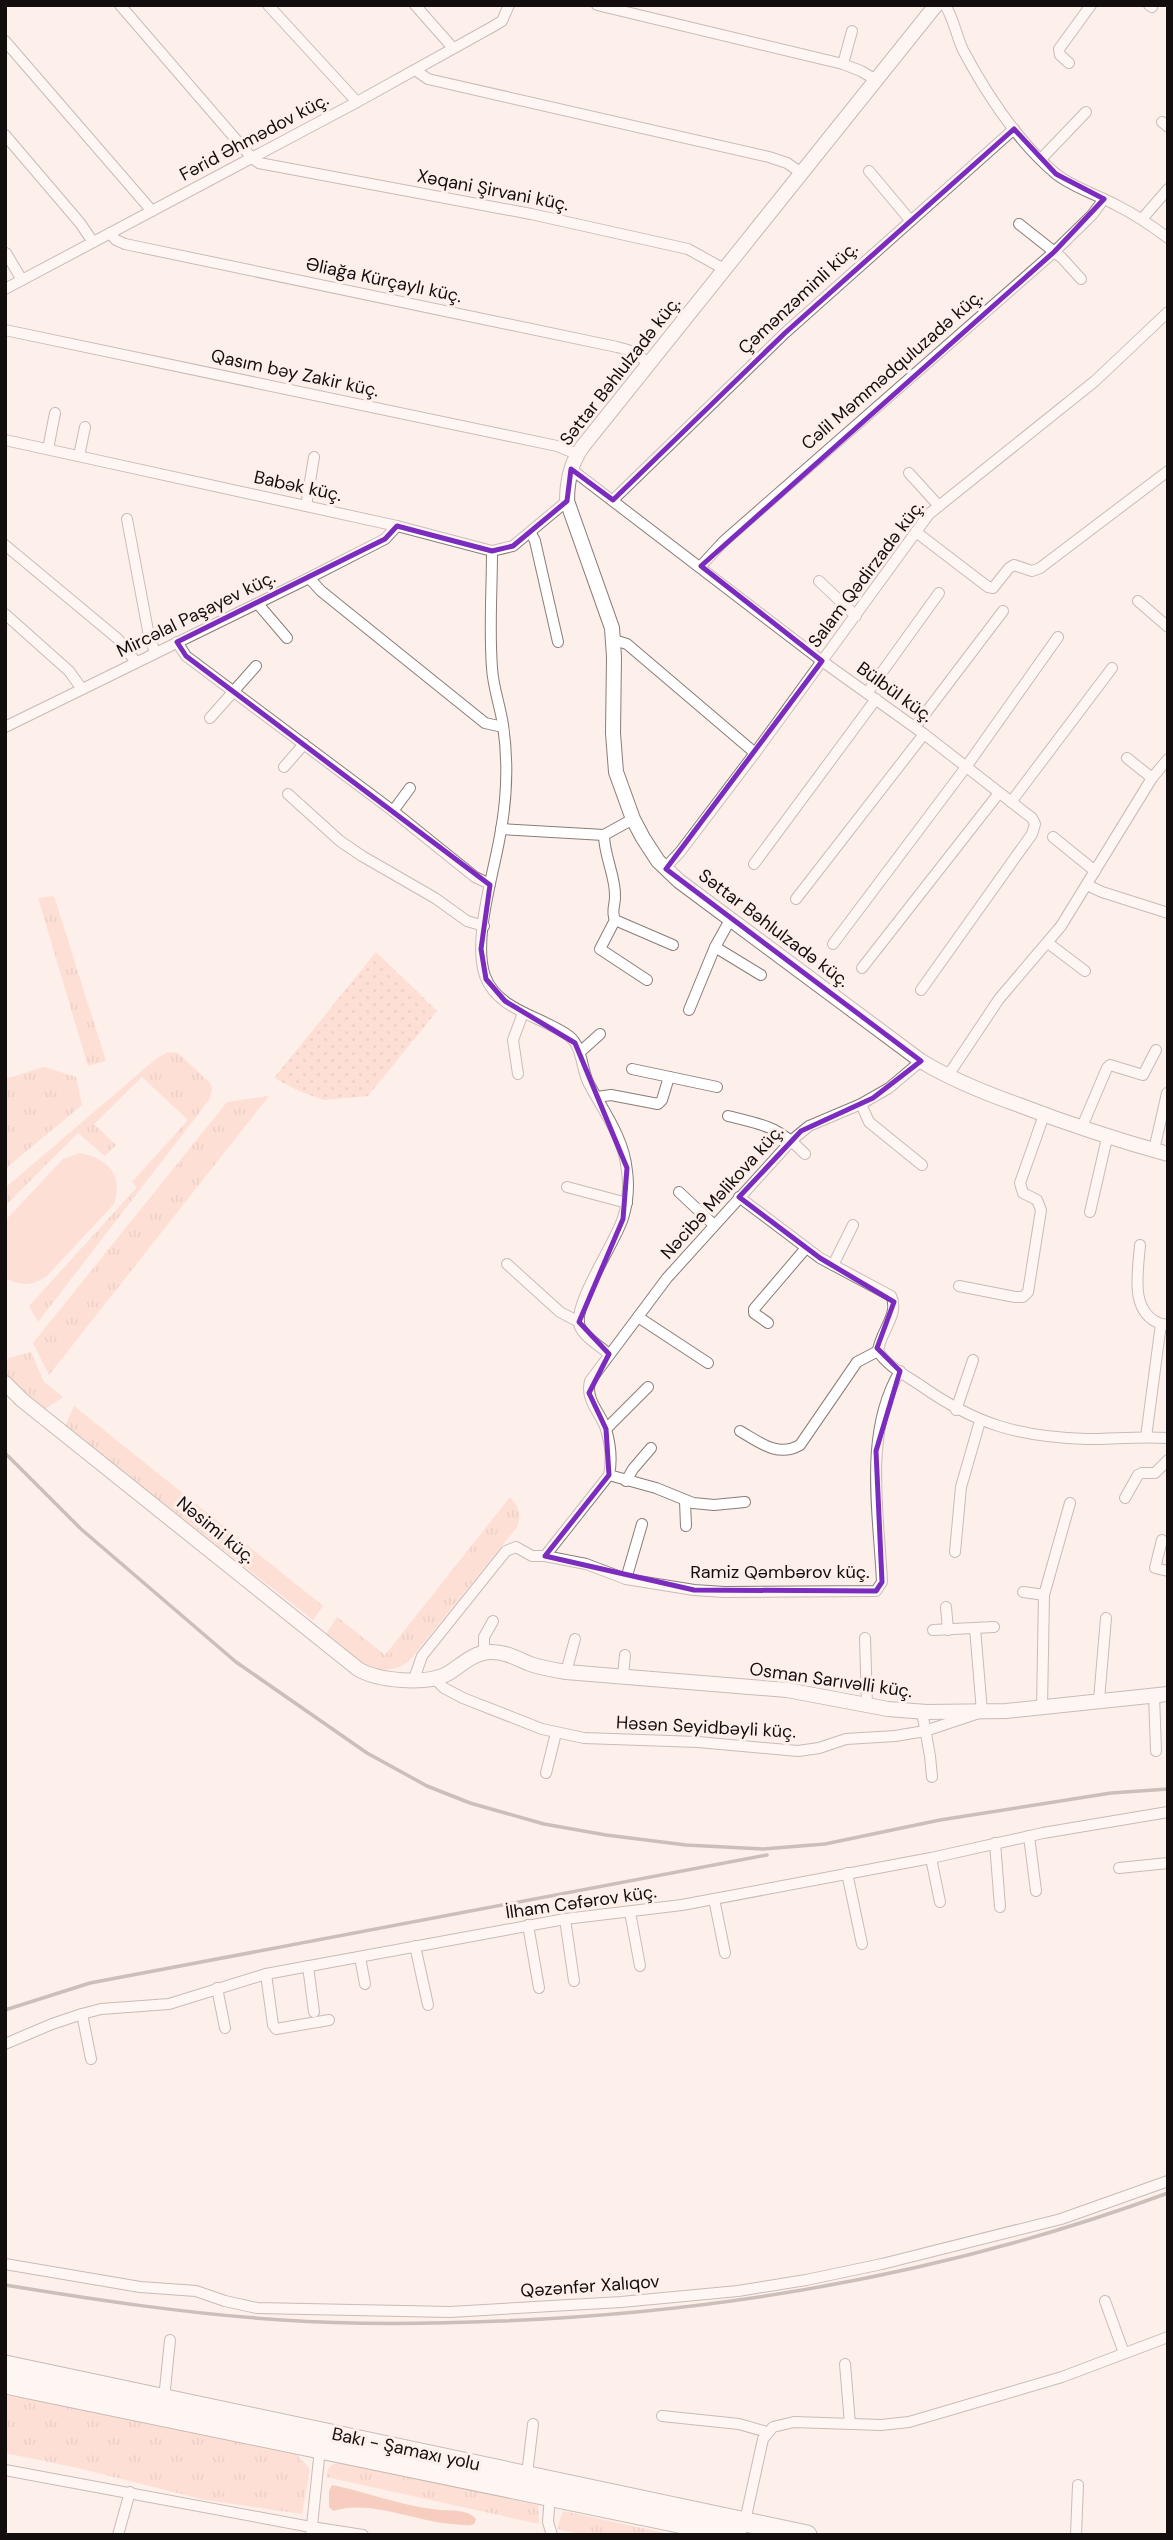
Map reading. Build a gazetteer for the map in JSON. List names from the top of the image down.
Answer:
{
  "streets": {
    "highway": ["Bakı - Şamaxı yolu"],
    "street": [
      "Fərid Əhmədov küç.",
      "Xəqani Şirvani küç.",
      "Əliağa Kürçaylı küç.",
      "Çəmənzəminli küç.",
      "Cəlil Məmmədquluzadə küç.",
      "Səttar Bəhlulzadə küç.",
      "Qasım bəy Zakir küç.",
      "Babək küç.",
      "Salam Qədirzadə küç.",
      "Mircəlal Paşayev küç.",
      "Bülbül küç.",
      "Nəcibə Məlikova küç.",
      "Nəsimi küç.",
      "Ramiz Qəmbərov küç.",
      "Osman Sarıvəlli küç.",
      "Həsən Seyidbəyli küç.",
      "İlham Cəfərov küç.",
      "Qəzənfər Xalıqov"
    ]
  },
  "crossings": [
    ["Fərid Əhmədov küç.", "Xəqani Şirvani küç."],
    ["Fərid Əhmədov küç.", "Əliağa Kürçaylı küç."],
    ["Xəqani Şirvani küç.", "Səttar Bəhlulzadə küç."],
    ["Əliağa Kürçaylı küç.", "Səttar Bəhlulzadə küç."],
    ["Çəmənzəminli küç.", "Bülbül küç."],
    ["Cəlil Məmmədquluzadə küç.", "Bülbül küç."],
    ["Səttar Bəhlulzadə küç.", "Qasım bəy Zakir küç."],
    ["Səttar Bəhlulzadə küç.", "Salam Qədirzadə küç."],
    ["Səttar Bəhlulzadə küç.", "Bülbül küç."],
    ["Səttar Bəhlulzadə küç.", "Nəcibə Məlikova küç."],
    ["Babək küç.", "Mircəlal Paşayev küç."],
    ["Salam Qədirzadə küç.", "Bülbül küç."],
    ["Osman Sarıvəlli küç.", "Həsən Seyidbəyli küç."]
  ]
}
